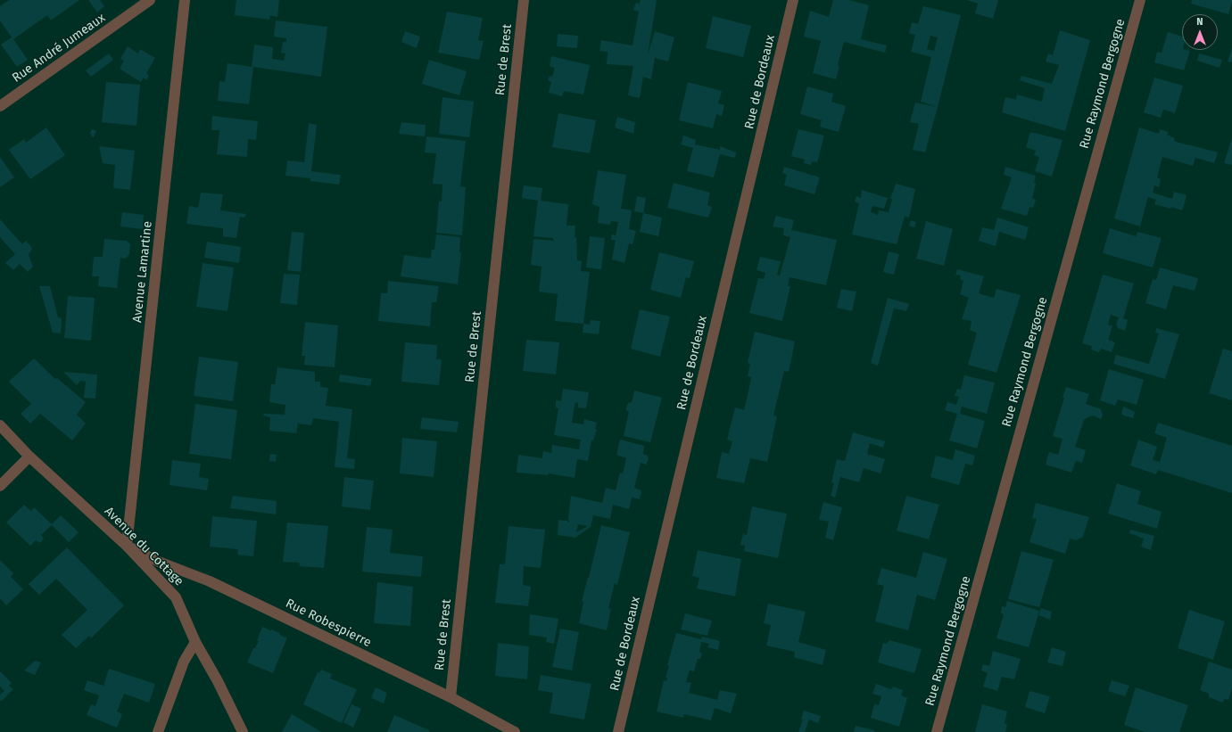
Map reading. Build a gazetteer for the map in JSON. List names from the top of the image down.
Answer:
{
  "streets": {
    "street": [
      "Rue André Jumeaux",
      "Rue de Brest",
      "Rue de Bordeaux",
      "Rue Raymond Bergogne",
      "Avenue Lamartine",
      "Avenue du Cottage",
      "Rue Robespierre"
    ]
  },
  "crossings": [
    ["Rue de Brest", "Rue Robespierre"],
    ["Avenue Lamartine", "Avenue du Cottage"],
    ["Avenue Lamartine", "Rue Robespierre"],
    ["Avenue du Cottage", "Rue Robespierre"]
  ],
  "north": "top"
}
